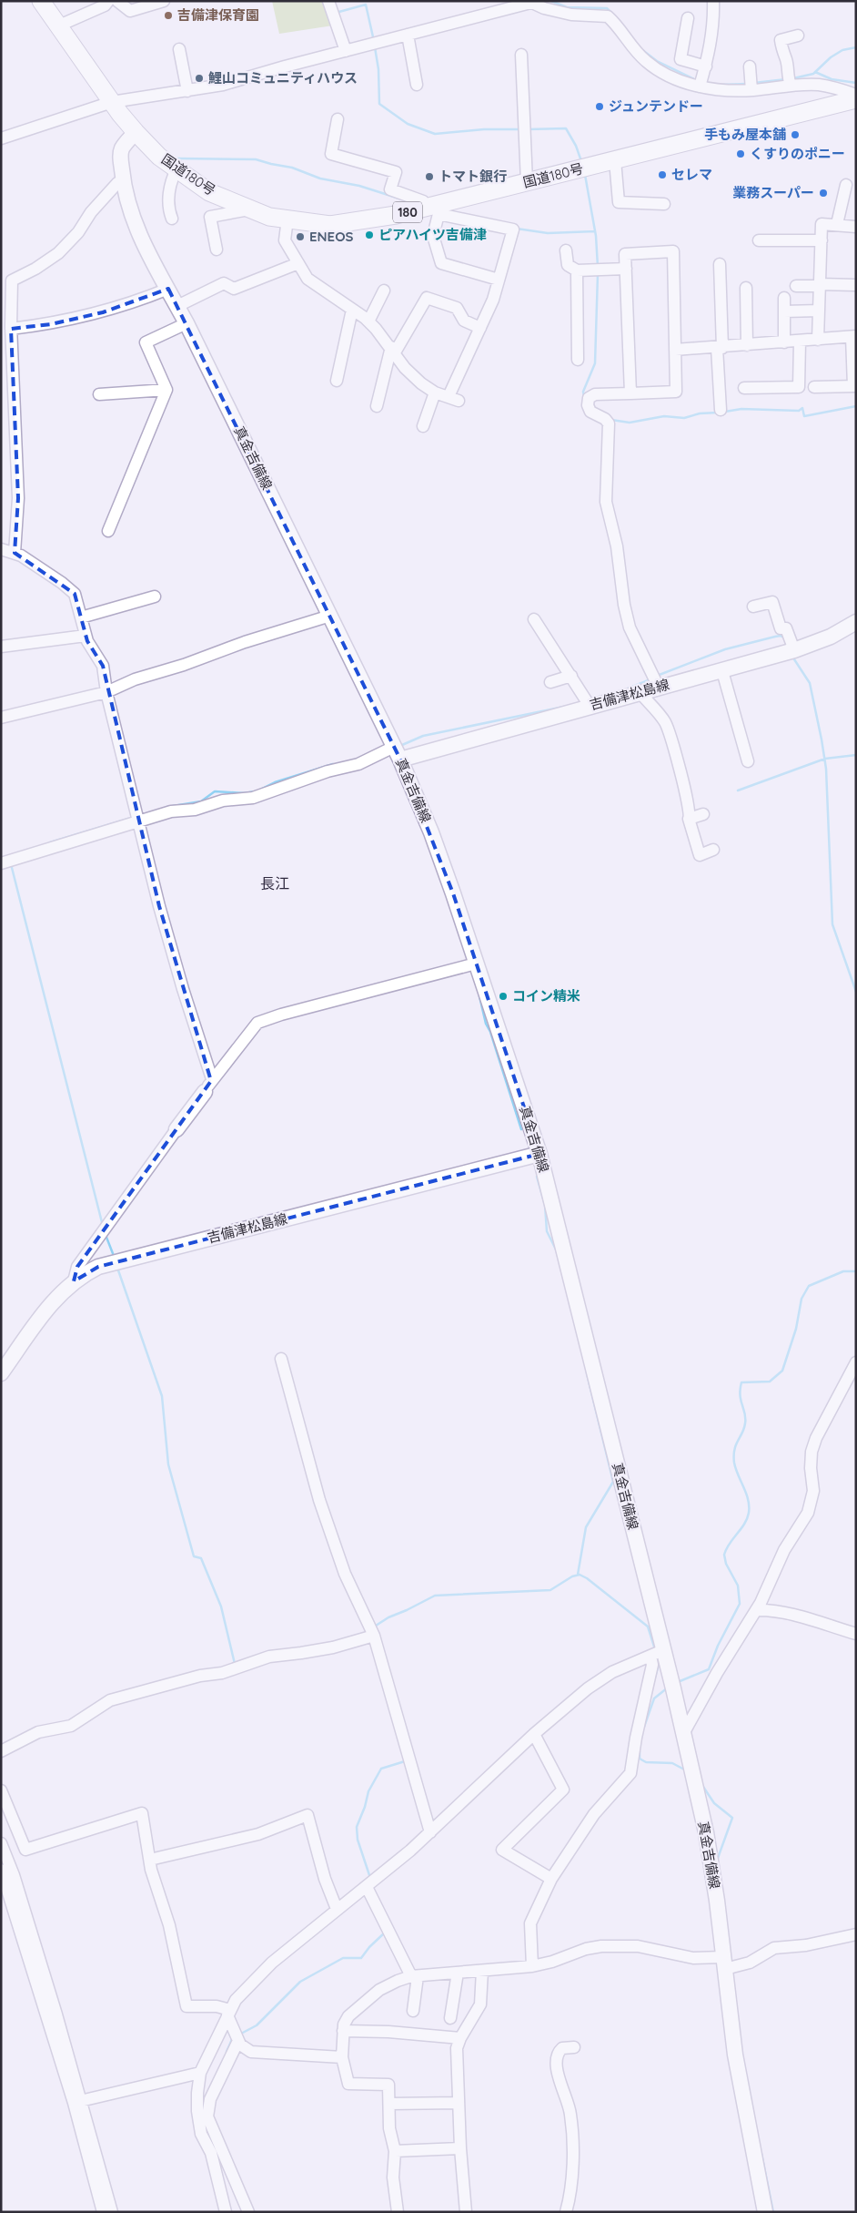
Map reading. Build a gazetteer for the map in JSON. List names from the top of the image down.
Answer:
{
  "streets": {
    "highway": ["国道180号", "180"],
    "main road": ["真金吉備線", "吉備津松島線"]
  },
  "crossings": [
    ["国道180号", "真金吉備線"],
    ["真金吉備線", "吉備津松島線"]
  ],
  "districts": ["長江"],
  "places": [
    "吉備津保育園",
    "鯉山コミュニティハウス",
    "ジュンテンドー",
    "手もみ屋本舗",
    "くすりのポニー",
    "セレマ",
    "トマト銀行",
    "業務スーパー",
    "ピアハイツ吉備津",
    "ENEOS",
    "コイン精米"
  ]
}
